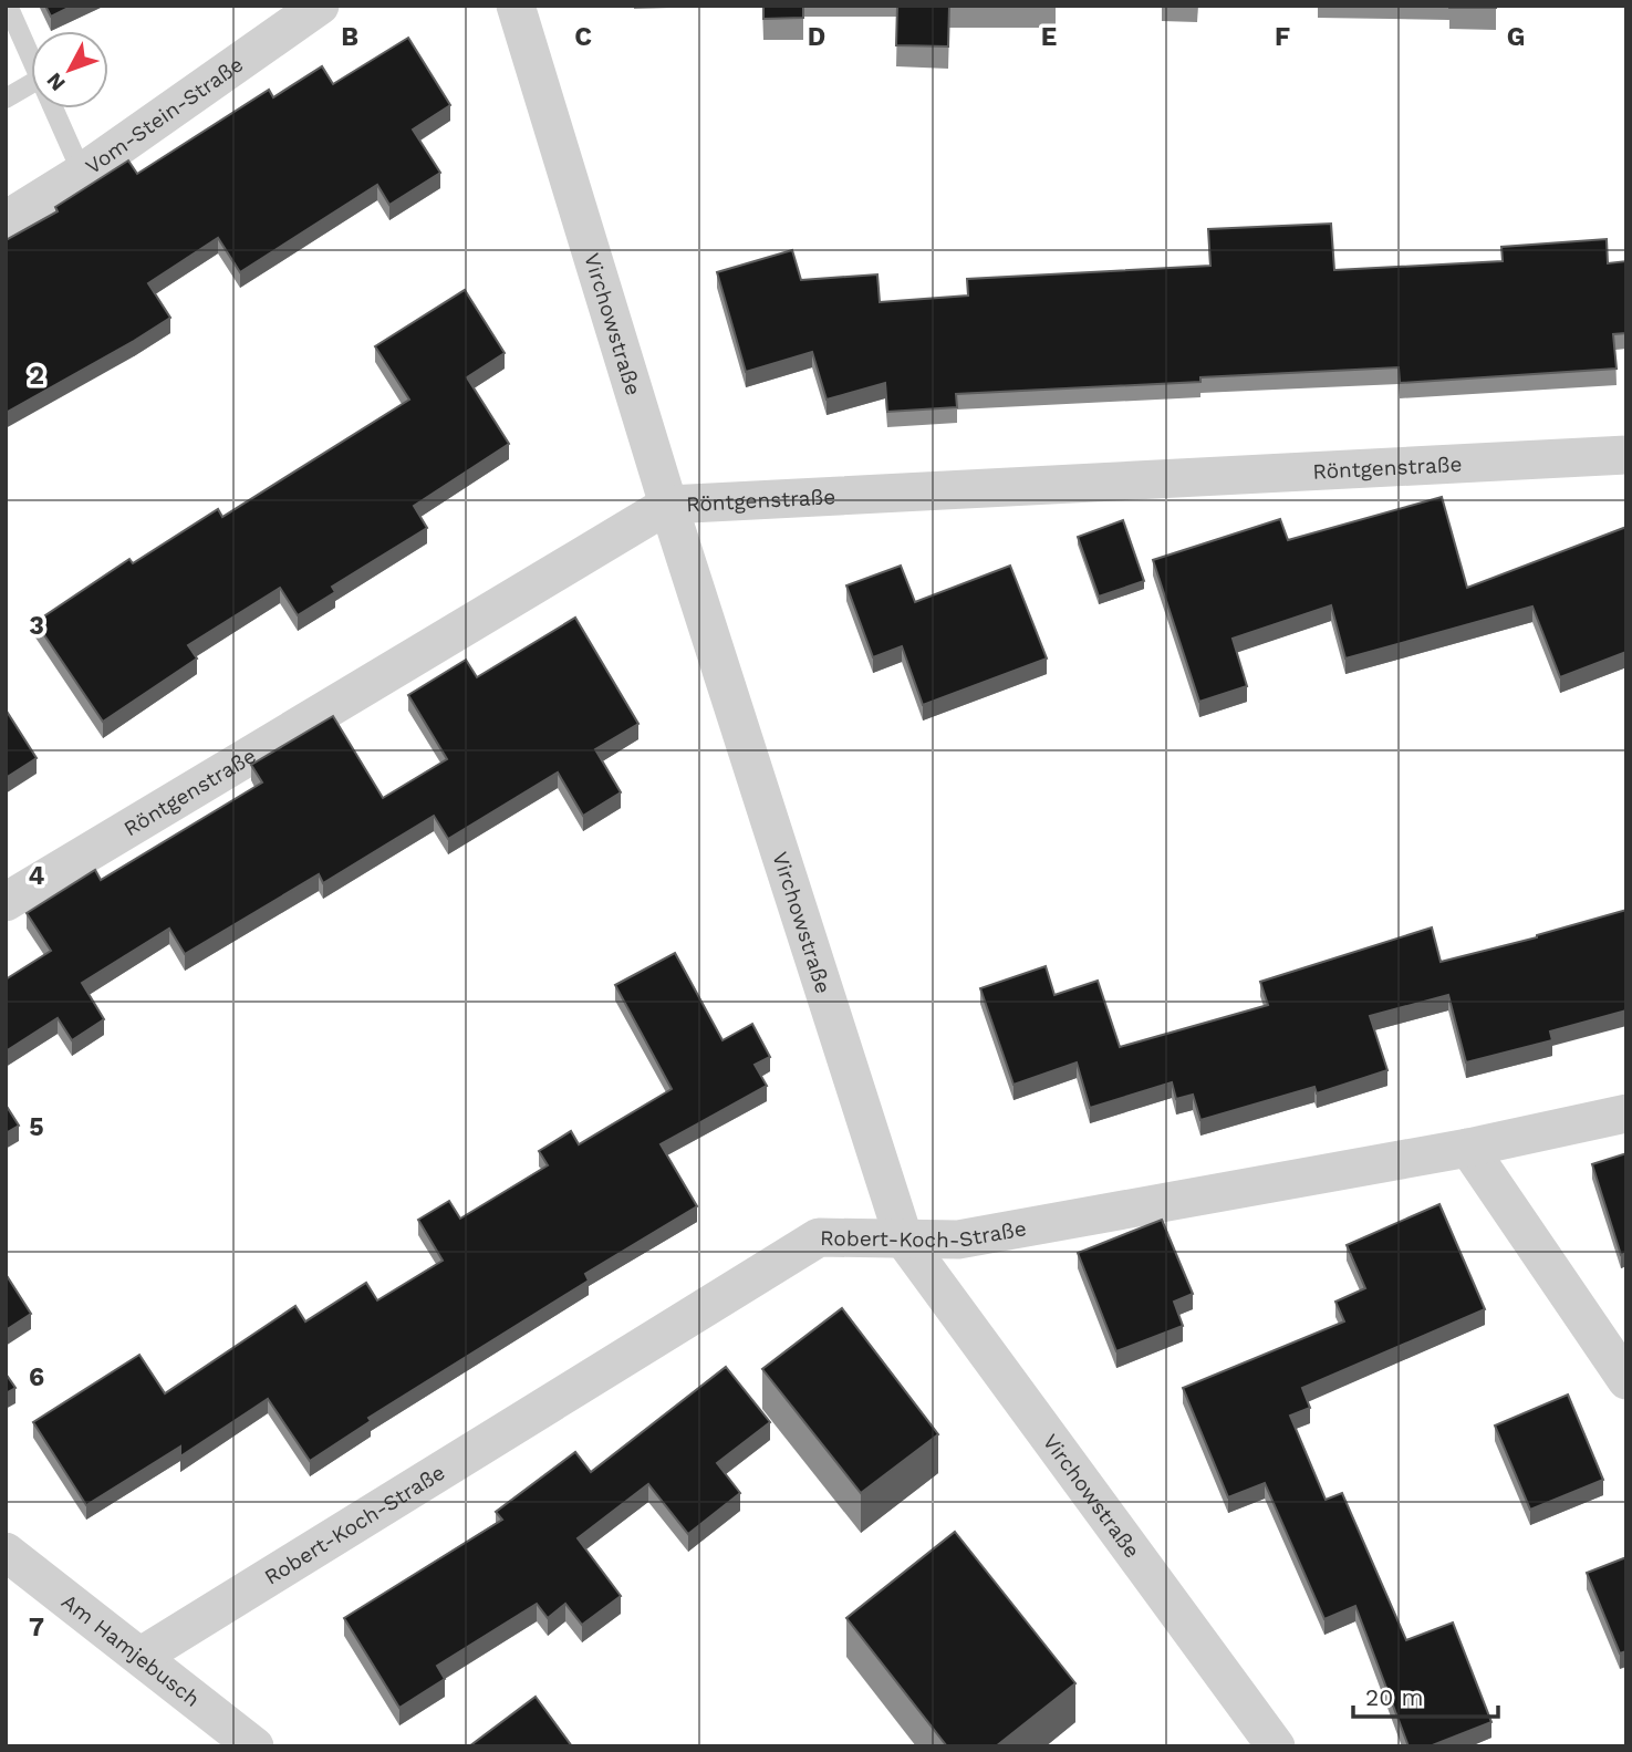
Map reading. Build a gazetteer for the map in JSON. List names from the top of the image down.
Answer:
{
  "streets": {
    "street": [
      "Vom-Stein-Straße",
      "Virchowstraße",
      "Röntgenstraße",
      "Robert-Koch-Straße",
      "Am Hamjebusch"
    ]
  },
  "crossings": [
    ["Virchowstraße", "Röntgenstraße"],
    ["Virchowstraße", "Robert-Koch-Straße"],
    ["Robert-Koch-Straße", "Am Hamjebusch"]
  ],
  "scale_bar": "20 m",
  "north": "bottom left",
  "grid": {
    "columns": [
      "B",
      "C",
      "D",
      "E",
      "F",
      "G"
    ],
    "rows": [
      "2",
      "3",
      "4",
      "5",
      "6",
      "7"
    ]
  }
}
